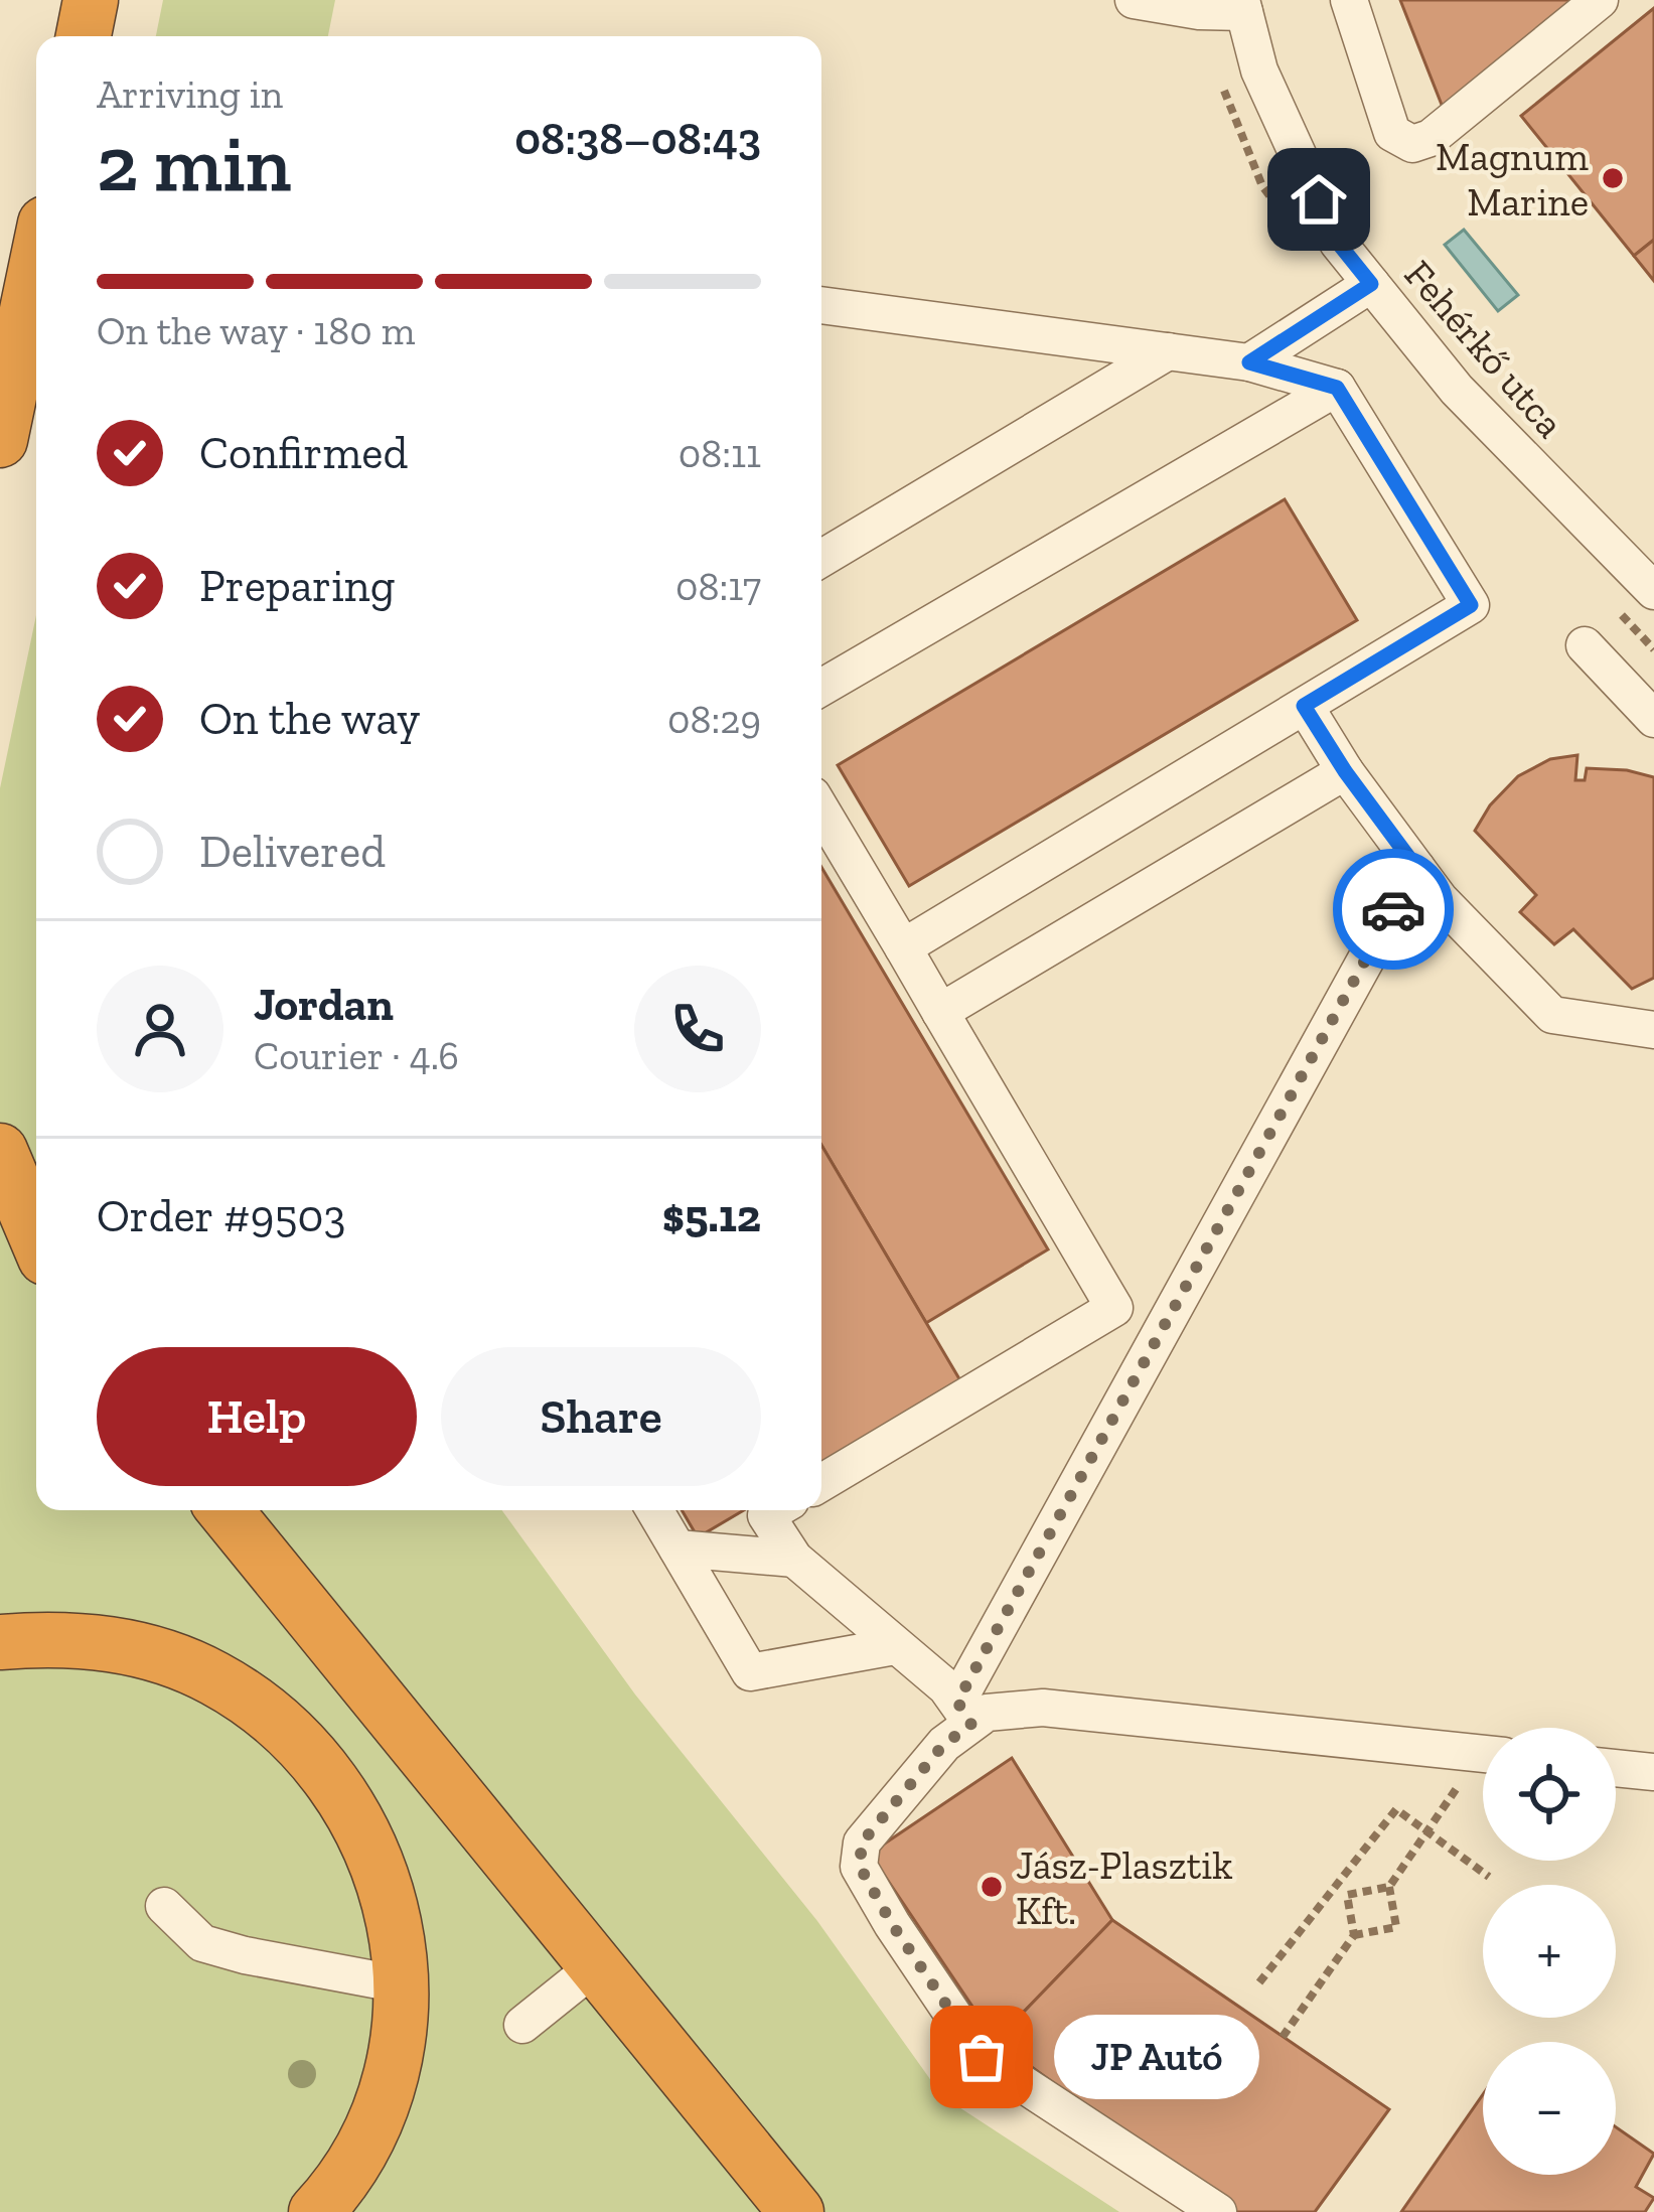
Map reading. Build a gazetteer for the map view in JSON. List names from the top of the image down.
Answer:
{
  "streets": {
    "street": ["Fehérkő utca"]
  },
  "places": ["Magnum Marine", "Jász-Plasztik Kft.", "JP Autó"],
  "page": {
    "heading": ["2 min", "Arriving in", "08:38–08:43"],
    "panel": [
      "Jordan",
      "Courier · 4.6",
      "Order #9503",
      "$5.12"
    ],
    "bar": "On the way · 180 m",
    "list": [
      ["Confirmed", "08:11"],
      ["Preparing", "08:17"],
      ["On the way", "08:29"],
      "Delivered"
    ],
    "buttons": ["Help", "Share"],
    "map_buttons": ["+", "−"],
    "bubble": "JP Autó"
  }
}
